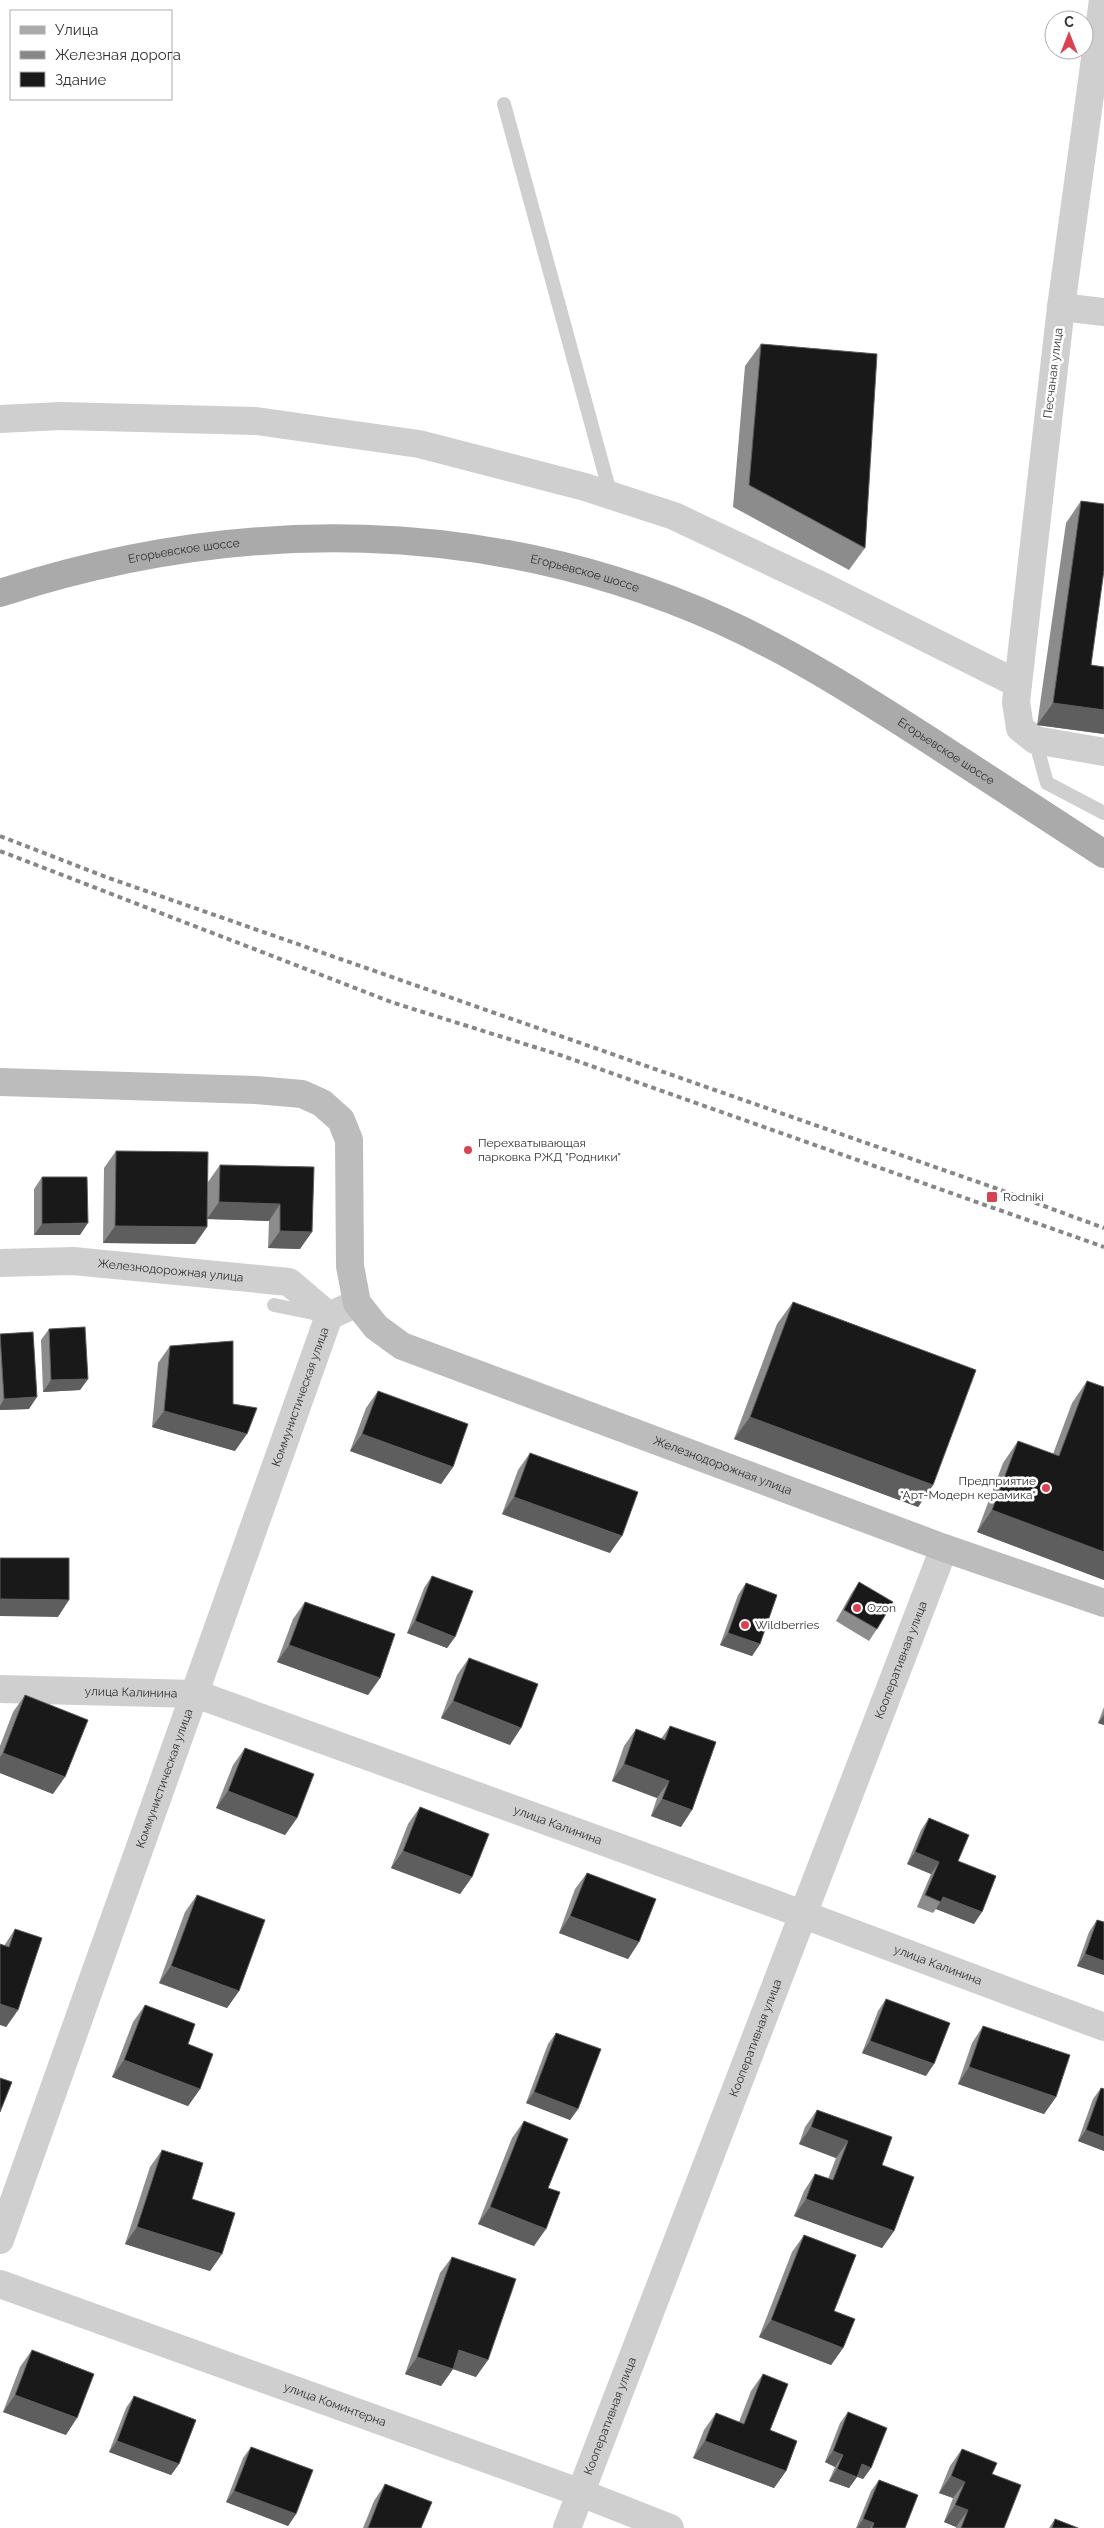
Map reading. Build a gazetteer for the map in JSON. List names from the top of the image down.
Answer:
{
  "streets": {
    "main road": ["Егорьевское шоссе", "Железнодорожная улица"],
    "street": [
      "Песчаная улица",
      "Коммунистическая улица",
      "Кооперативная улица",
      "улица Калинина",
      "улица Коминтерна"
    ]
  },
  "crossings": [
    ["Железнодорожная улица", "Коммунистическая улица"],
    ["Железнодорожная улица", "Кооперативная улица"],
    ["Коммунистическая улица", "улица Калинина"],
    ["Кооперативная улица", "улица Калинина"],
    ["Кооперативная улица", "улица Коминтерна"]
  ],
  "places": {
    "other": [
      "Перехватывающая парковка РЖД \"Родники\"",
      "Предприятие \"Арт-Модерн керамика\"",
      "Ozon",
      "Wildberries"
    ],
    "transit": ["Rodniki"]
  },
  "legend": ["Улица", "Железная дорога", "Здание"],
  "north": "top"
}
